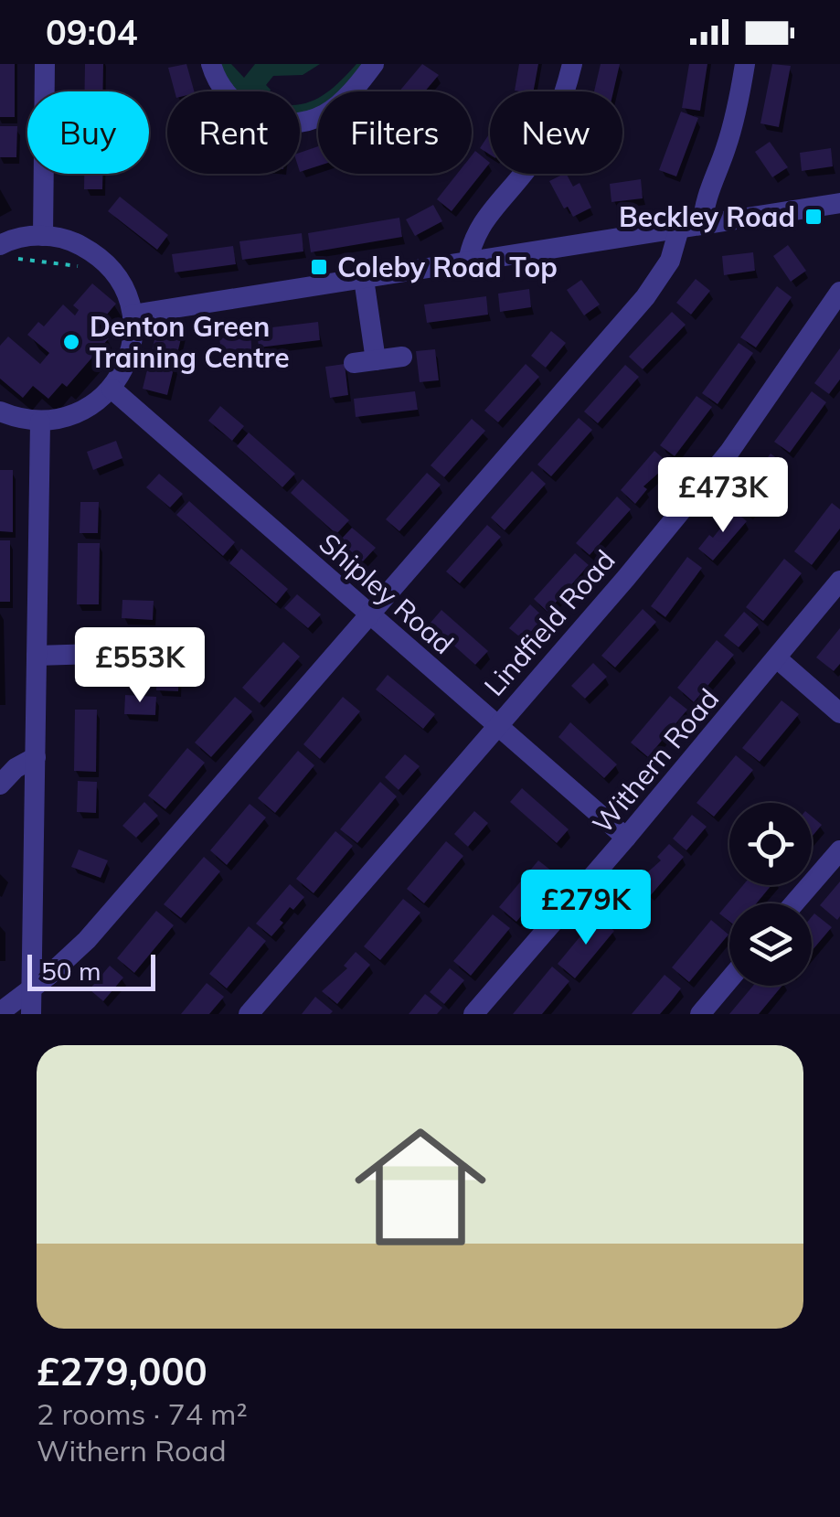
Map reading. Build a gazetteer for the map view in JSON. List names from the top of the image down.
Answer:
{
  "streets": {
    "street": ["Shipley Road", "Lindfield Road", "Withern Road"]
  },
  "crossings": [
    ["Shipley Road", "Lindfield Road"],
    ["Shipley Road", "Withern Road"]
  ],
  "places": {
    "transit": ["Beckley Road", "Coleby Road Top"],
    "other": ["Denton Green Training Centre"]
  },
  "scale_bar": "50 m",
  "page": {
    "status": "09:04",
    "chip": [
      "Buy",
      "Rent",
      "Filters",
      "New"
    ],
    "price": ["£473K", "£553K", "£279K"],
    "scale": "50 m",
    "list": [
      {
        "name": "£279,000",
        "note": "2 rooms · 74 m² · Withern Road"
      }
    ]
  }
}
